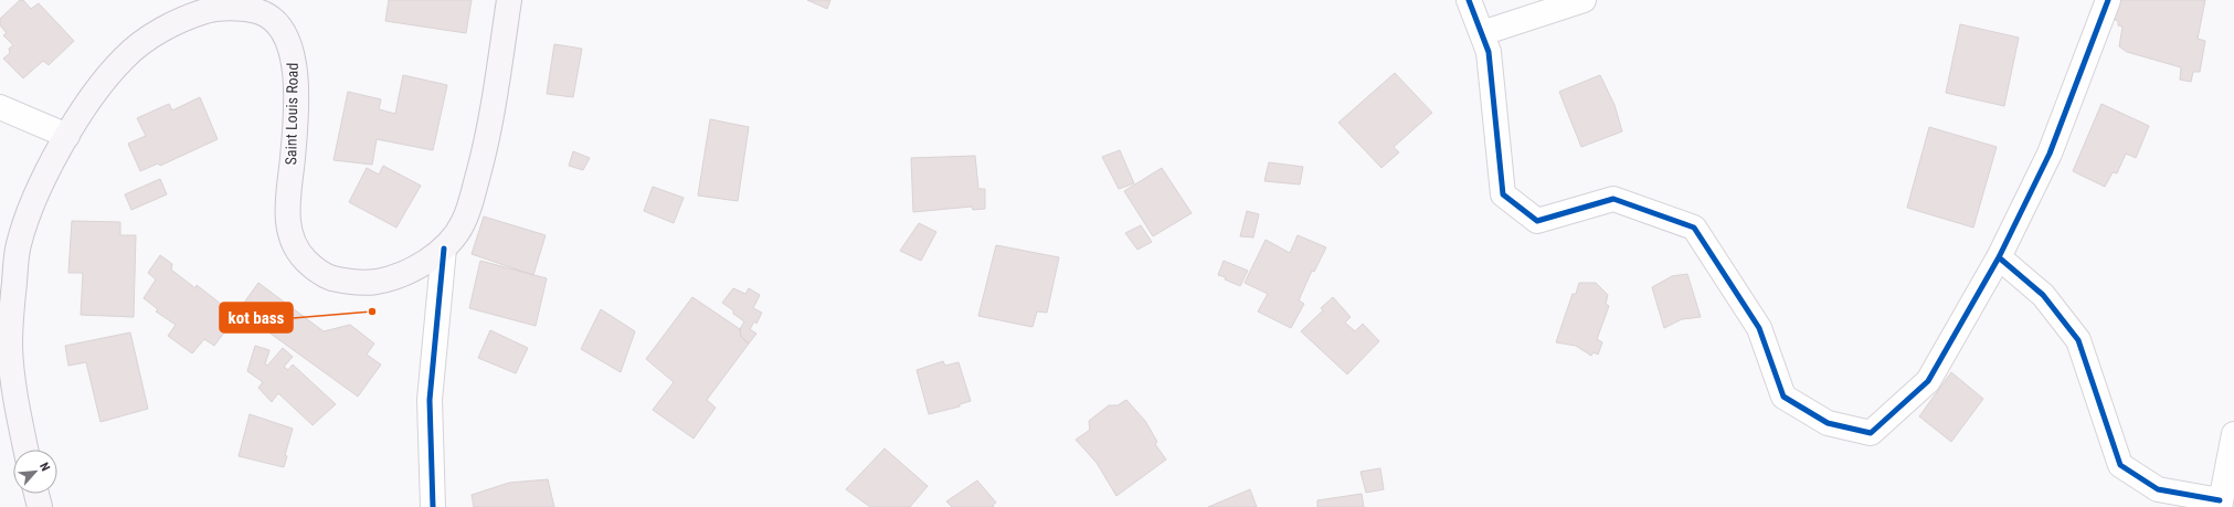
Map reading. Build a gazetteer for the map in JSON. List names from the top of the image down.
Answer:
{
  "streets": {
    "main road": ["Saint Louis Road"]
  },
  "places": ["kot bass"],
  "north": "top right"
}
